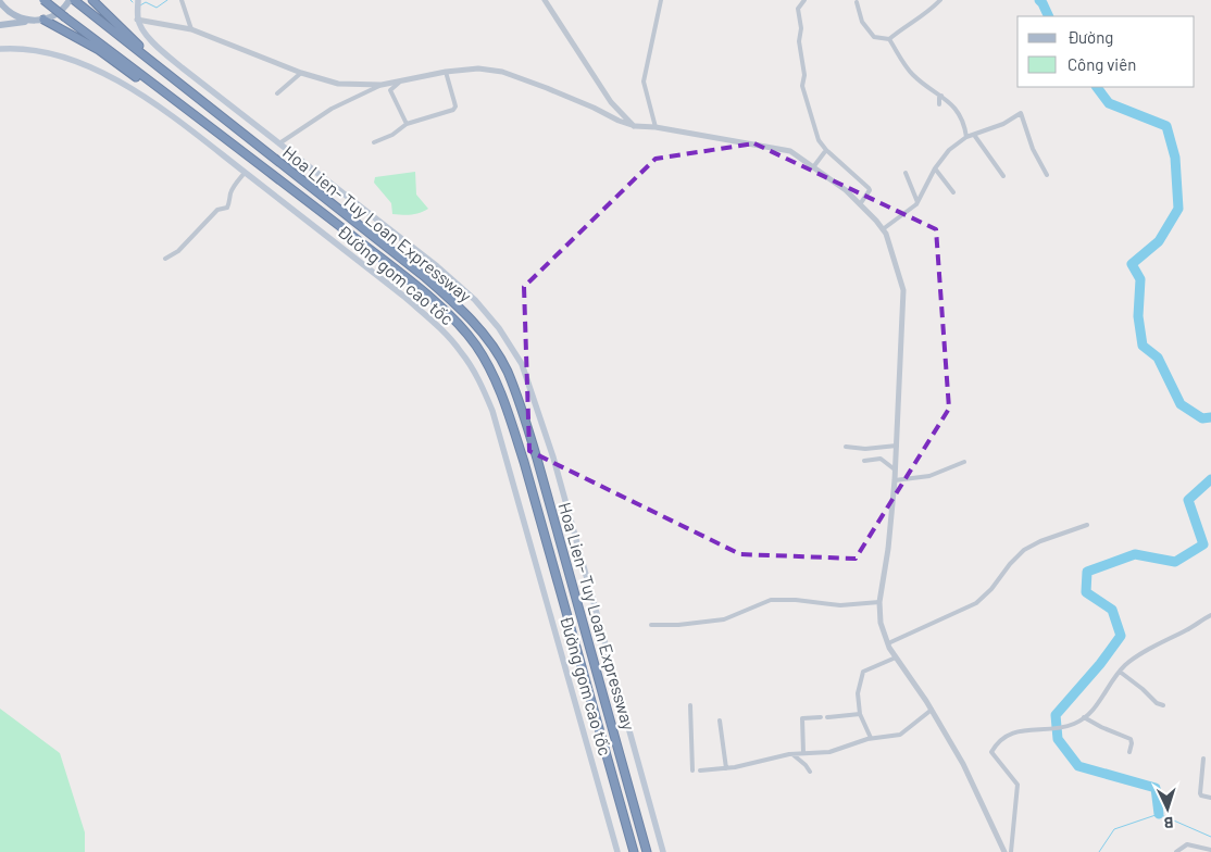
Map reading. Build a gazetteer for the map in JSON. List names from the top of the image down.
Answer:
{
  "streets": {
    "highway": ["Hoa Lien- Tuy Loan Expressway"],
    "main road": ["Đường gom cao tốc"]
  },
  "legend": ["Đường", "Công viên"],
  "north": "bottom"
}
